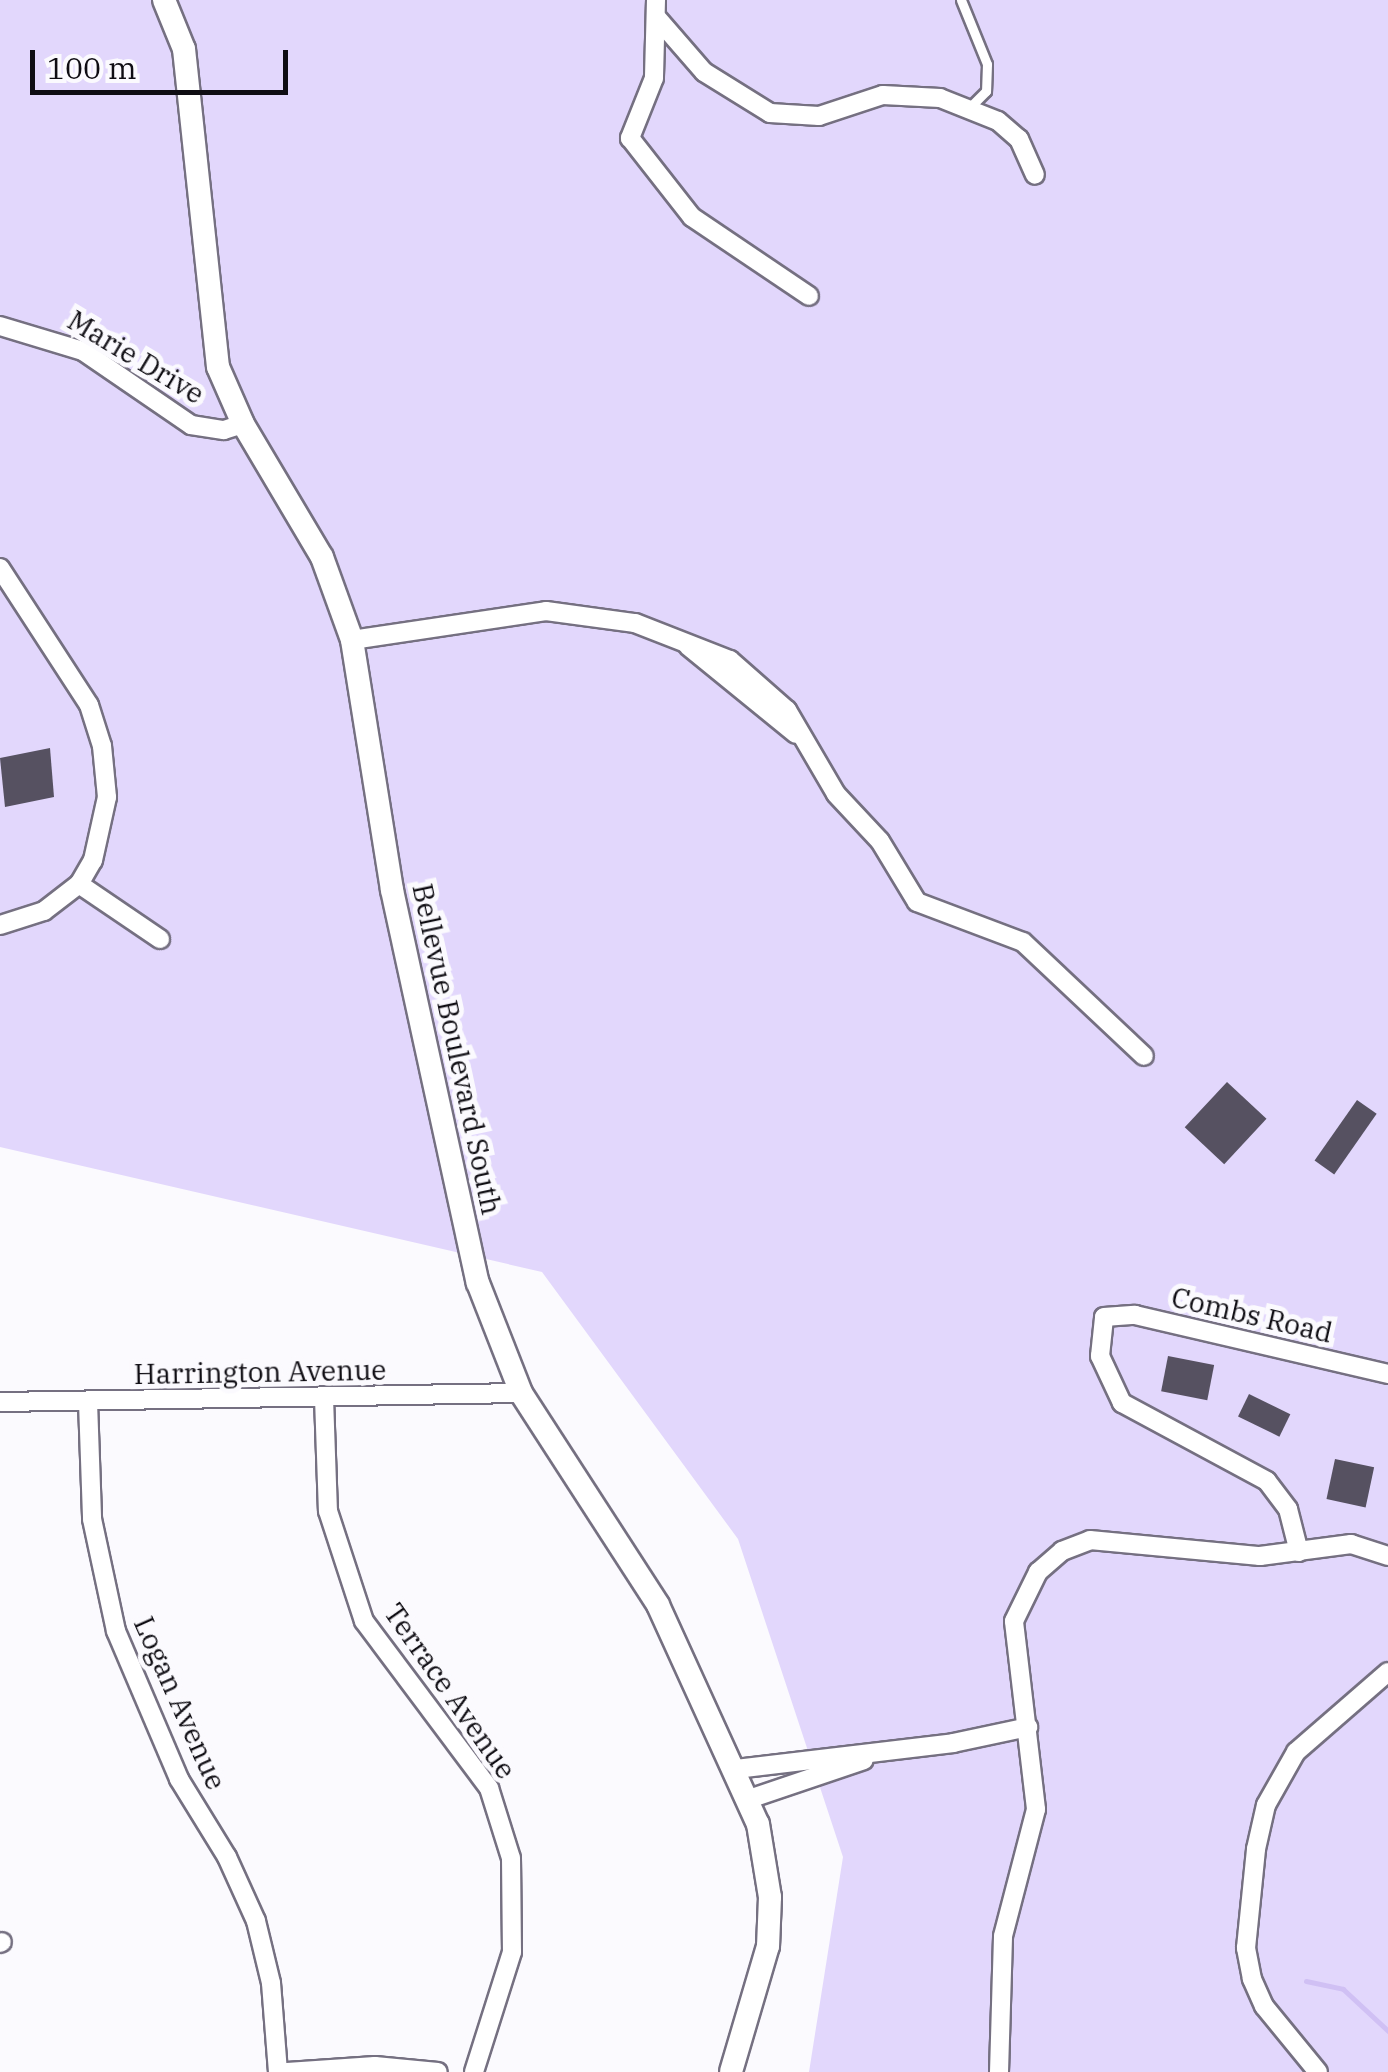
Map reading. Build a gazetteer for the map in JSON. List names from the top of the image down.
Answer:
{
  "streets": {
    "street": [
      "Marie Drive",
      "Bellevue Boulevard South",
      "Combs Road",
      "Harrington Avenue",
      "Terrace Avenue",
      "Logan Avenue"
    ]
  },
  "crossings": [
    ["Marie Drive", "Bellevue Boulevard South"],
    ["Bellevue Boulevard South", "Harrington Avenue"],
    ["Harrington Avenue", "Terrace Avenue"],
    ["Harrington Avenue", "Logan Avenue"]
  ],
  "scale_bar": "100 m"
}
